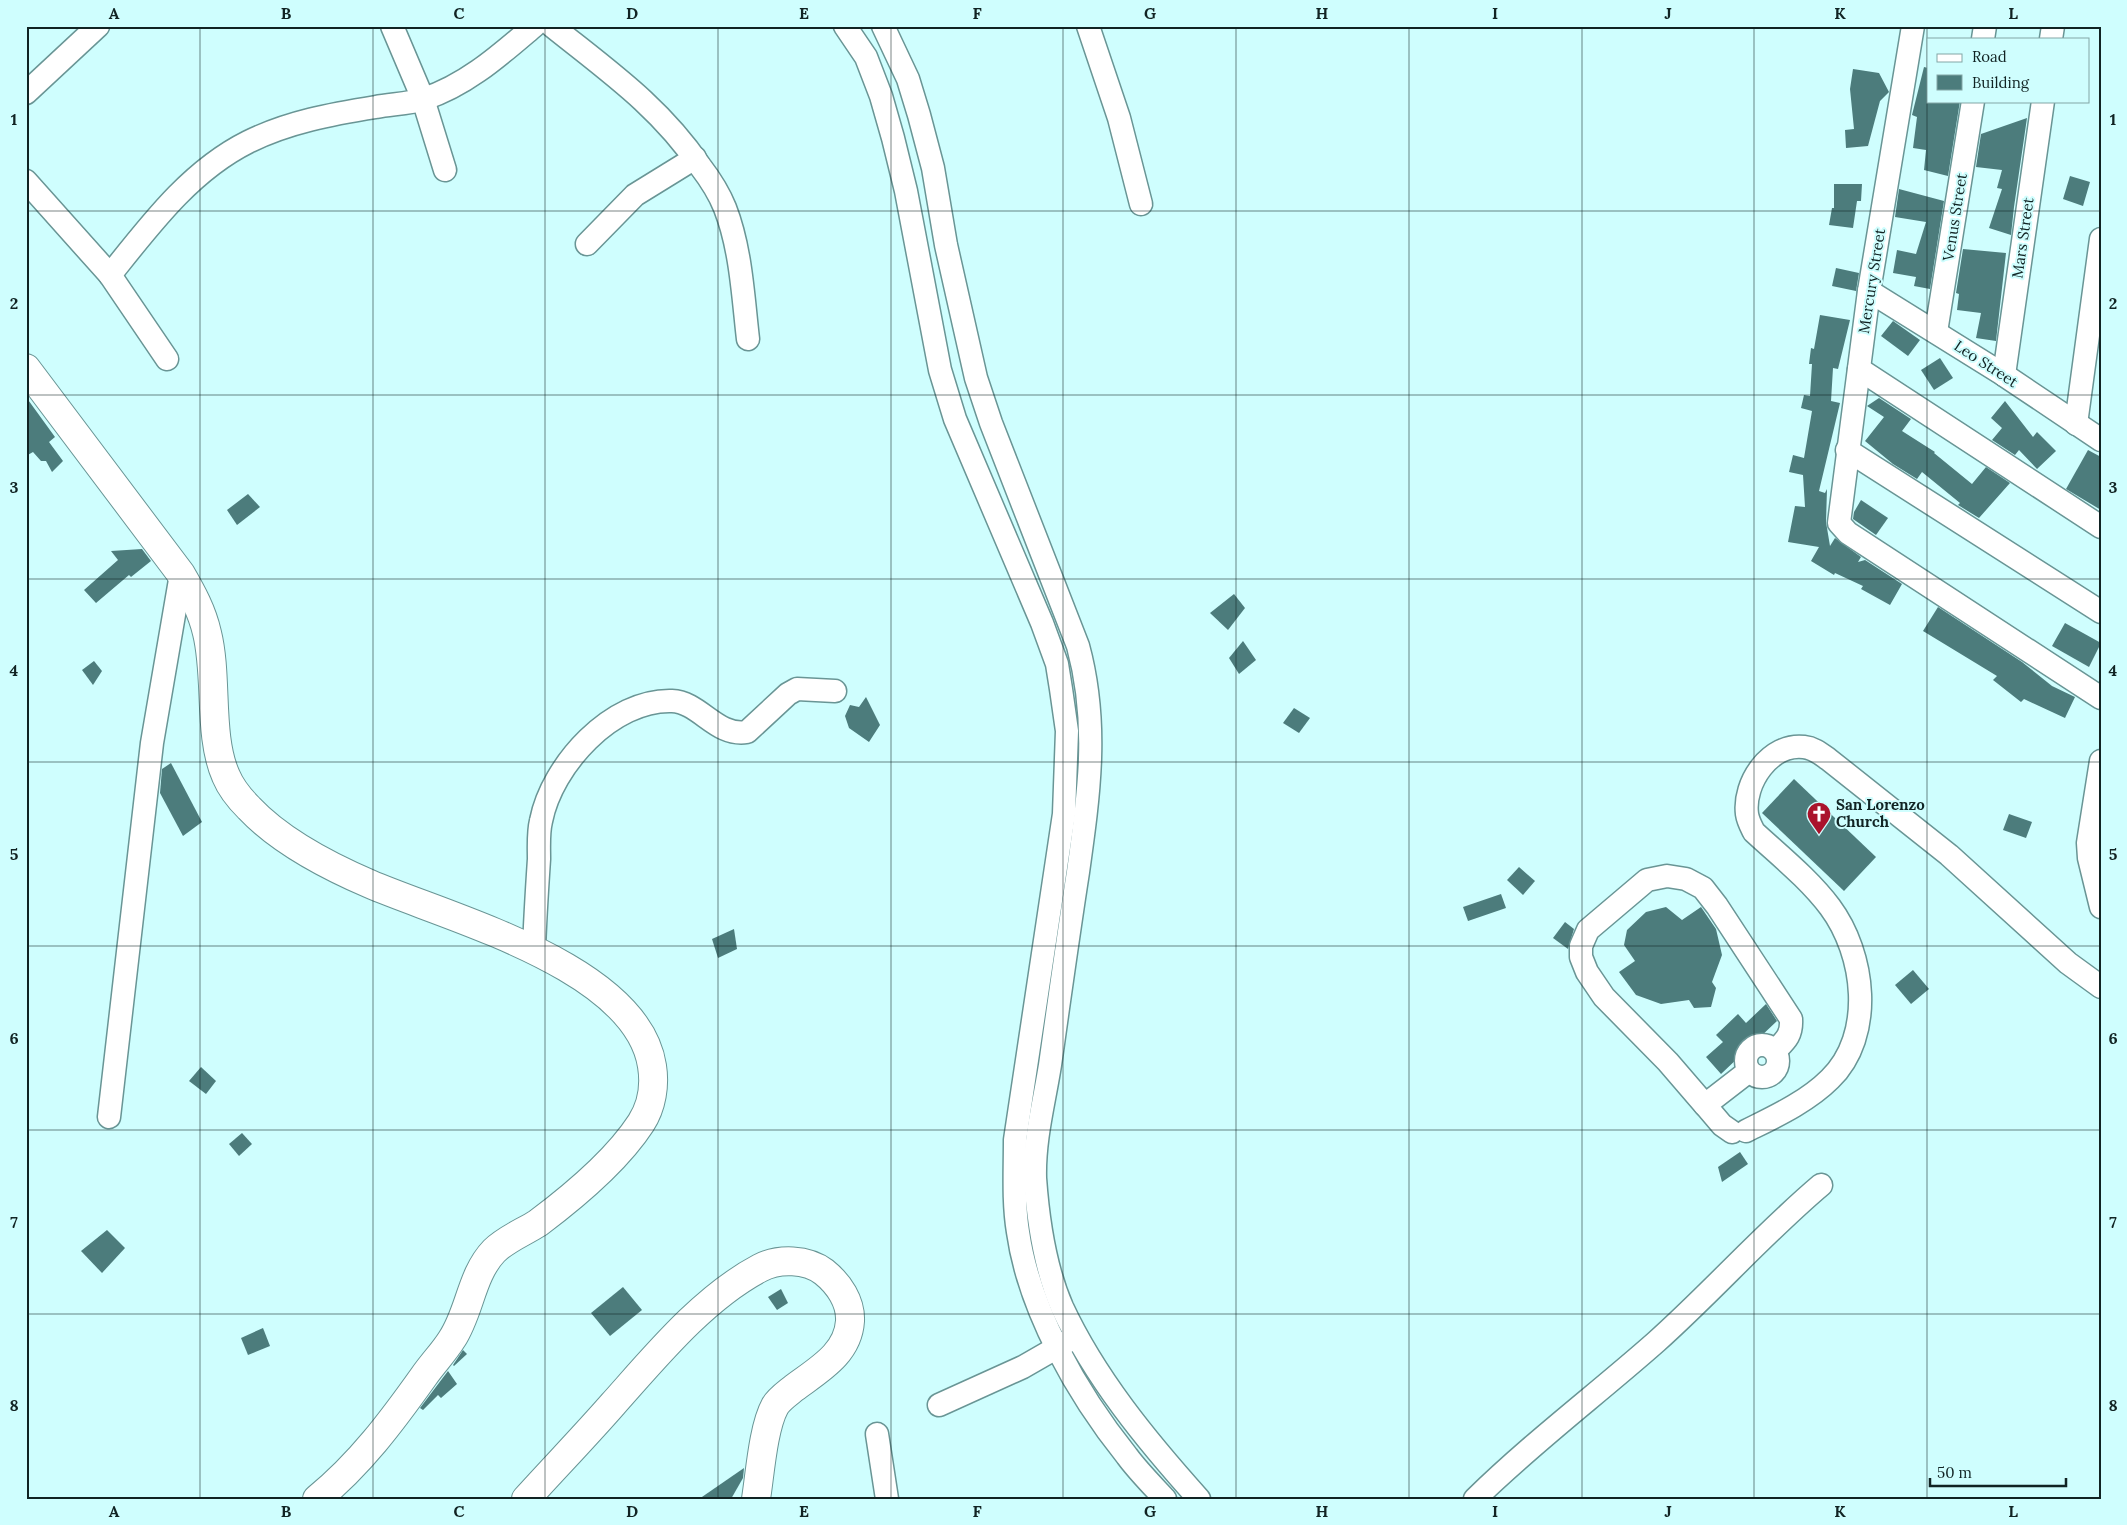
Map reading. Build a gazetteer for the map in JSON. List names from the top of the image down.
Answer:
{
  "streets": {
    "street": [
      "Venus Street",
      "Mars Street",
      "Mercury Street",
      "Leo Street"
    ]
  },
  "crossings": [
    ["Venus Street", "Leo Street"],
    ["Mars Street", "Leo Street"],
    ["Mercury Street", "Leo Street"]
  ],
  "places": {
    "church": ["San Lorenzo Church"]
  },
  "legend": ["Road", "Building"],
  "scale_bar": "50 m",
  "grid": {
    "columns": [
      "A",
      "B",
      "C",
      "D",
      "E",
      "F",
      "G",
      "H",
      "I",
      "J",
      "K",
      "L"
    ],
    "rows": [
      "1",
      "2",
      "3",
      "4",
      "5",
      "6",
      "7",
      "8"
    ]
  }
}
